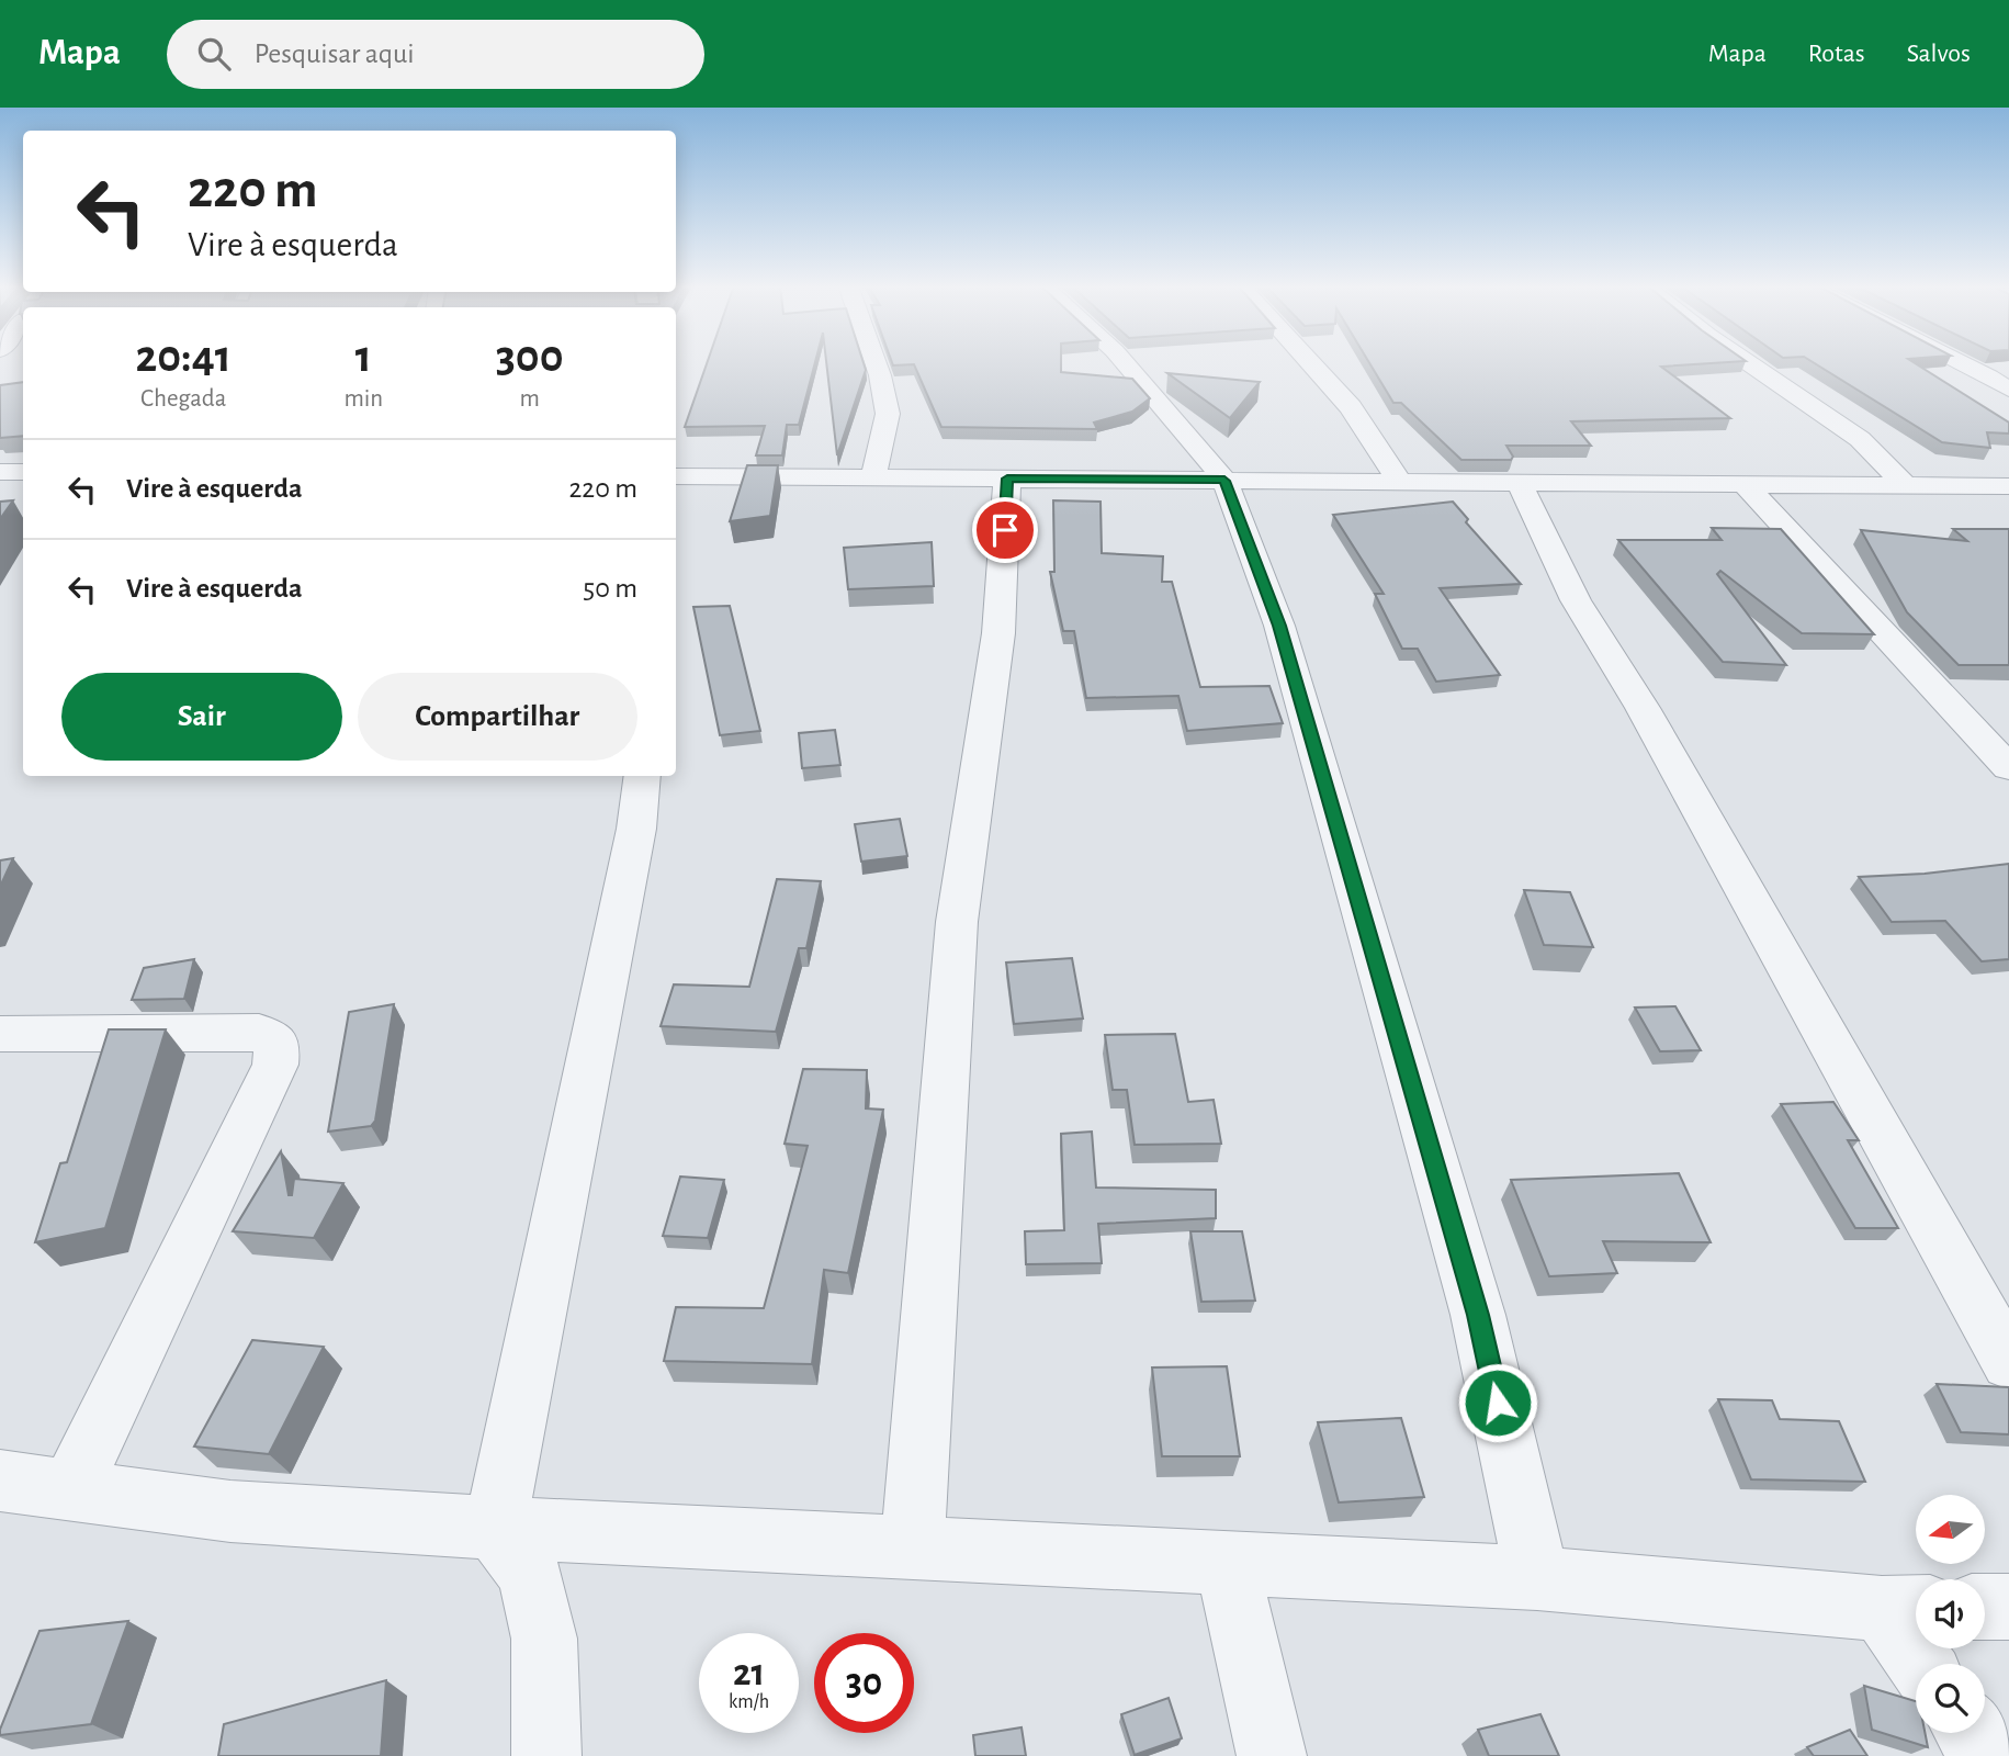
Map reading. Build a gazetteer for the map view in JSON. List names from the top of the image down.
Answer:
{
  "north": "left",
  "page": {
    "header": "Mapa",
    "search": "Pesquisar aqui",
    "nav": ["Mapa", "Rotas", "Salvos"],
    "turn": ["220 m", "Vire à esquerda"],
    "eta": [
      "20:41",
      "Chegada",
      "1",
      "min",
      "300",
      "m"
    ],
    "list": [
      {
        "name": "Vire à esquerda",
        "value": "220 m"
      },
      {
        "name": "Vire à esquerda",
        "value": "50 m"
      }
    ],
    "buttons": ["Sair", "Compartilhar"],
    "speed": "21 km/h",
    "limit": "30"
  }
}
